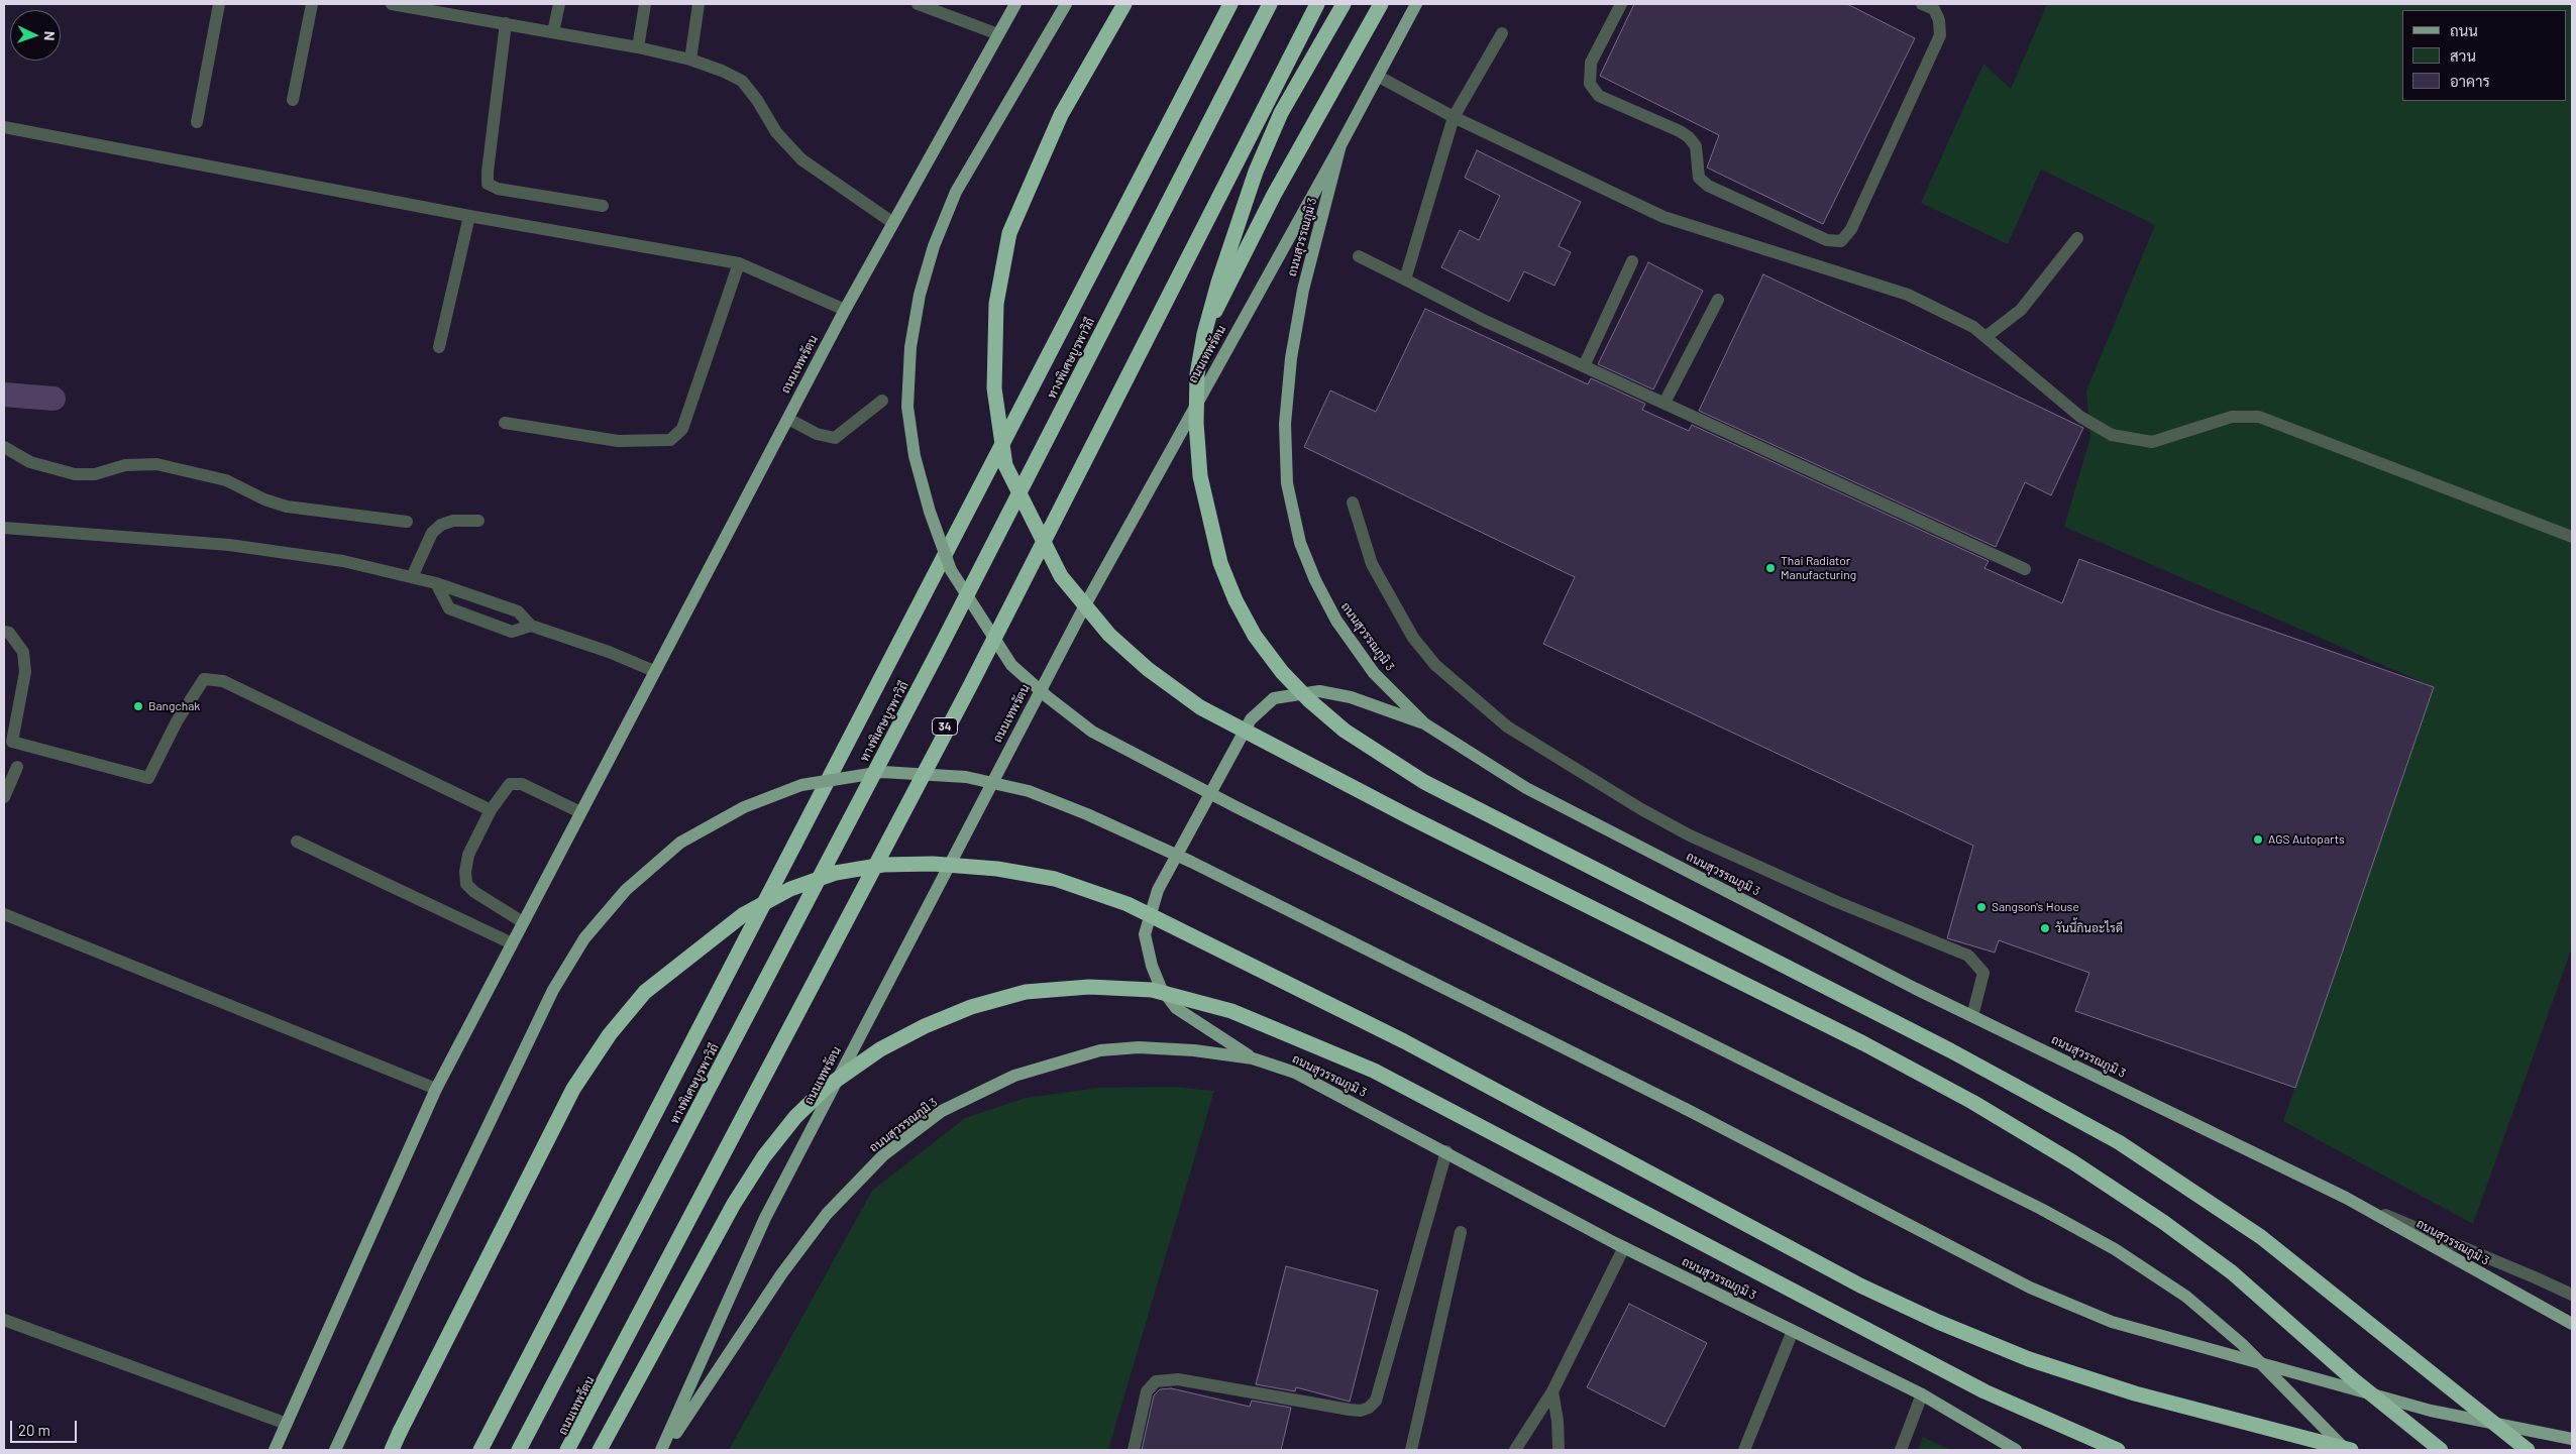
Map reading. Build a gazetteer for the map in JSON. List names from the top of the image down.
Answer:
{
  "streets": {
    "highway": ["ทางพิเศษบูรพาวิถี"],
    "main road": ["ถนนสุวรรณภูมิ 3", "ถนนเทพรัตน"]
  },
  "crossings": [
    ["ถนนสุวรรณภูมิ 3", "ถนนเทพรัตน"]
  ],
  "places": [
    "Thai Radiator Manufacturing",
    "Bangchak",
    "AGS Autoparts",
    "Sangson's House",
    "วันนี้กินอะไรดี"
  ],
  "legend": ["ถนน", "สวน", "อาคาร"],
  "scale_bar": "20 m",
  "north": "right"
}
